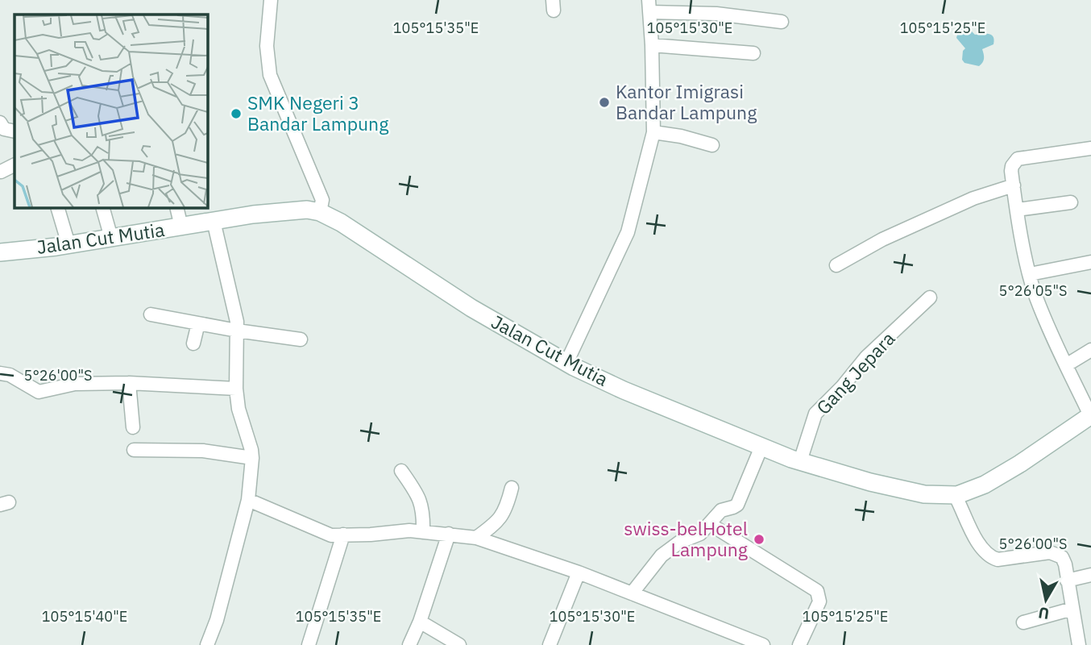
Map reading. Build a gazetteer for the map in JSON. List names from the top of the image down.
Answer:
{
  "streets": {
    "main road": ["Jalan Cut Mutia"],
    "street": ["Gang Jepara"]
  },
  "crossings": [
    ["Jalan Cut Mutia", "Gang Jepara"]
  ],
  "places": ["Kantor Imigrasi Bandar Lampung", "SMK Negeri 3 Bandar Lampung", "swiss-belHotel Lampung"],
  "north": "bottom",
  "coordinates": [
    "105°15'35\"E",
    "105°15'30\"E",
    "105°15'25\"E",
    "5°26'05\"S",
    "5°26'00\"S",
    "105°15'40\"E"
  ]
}
